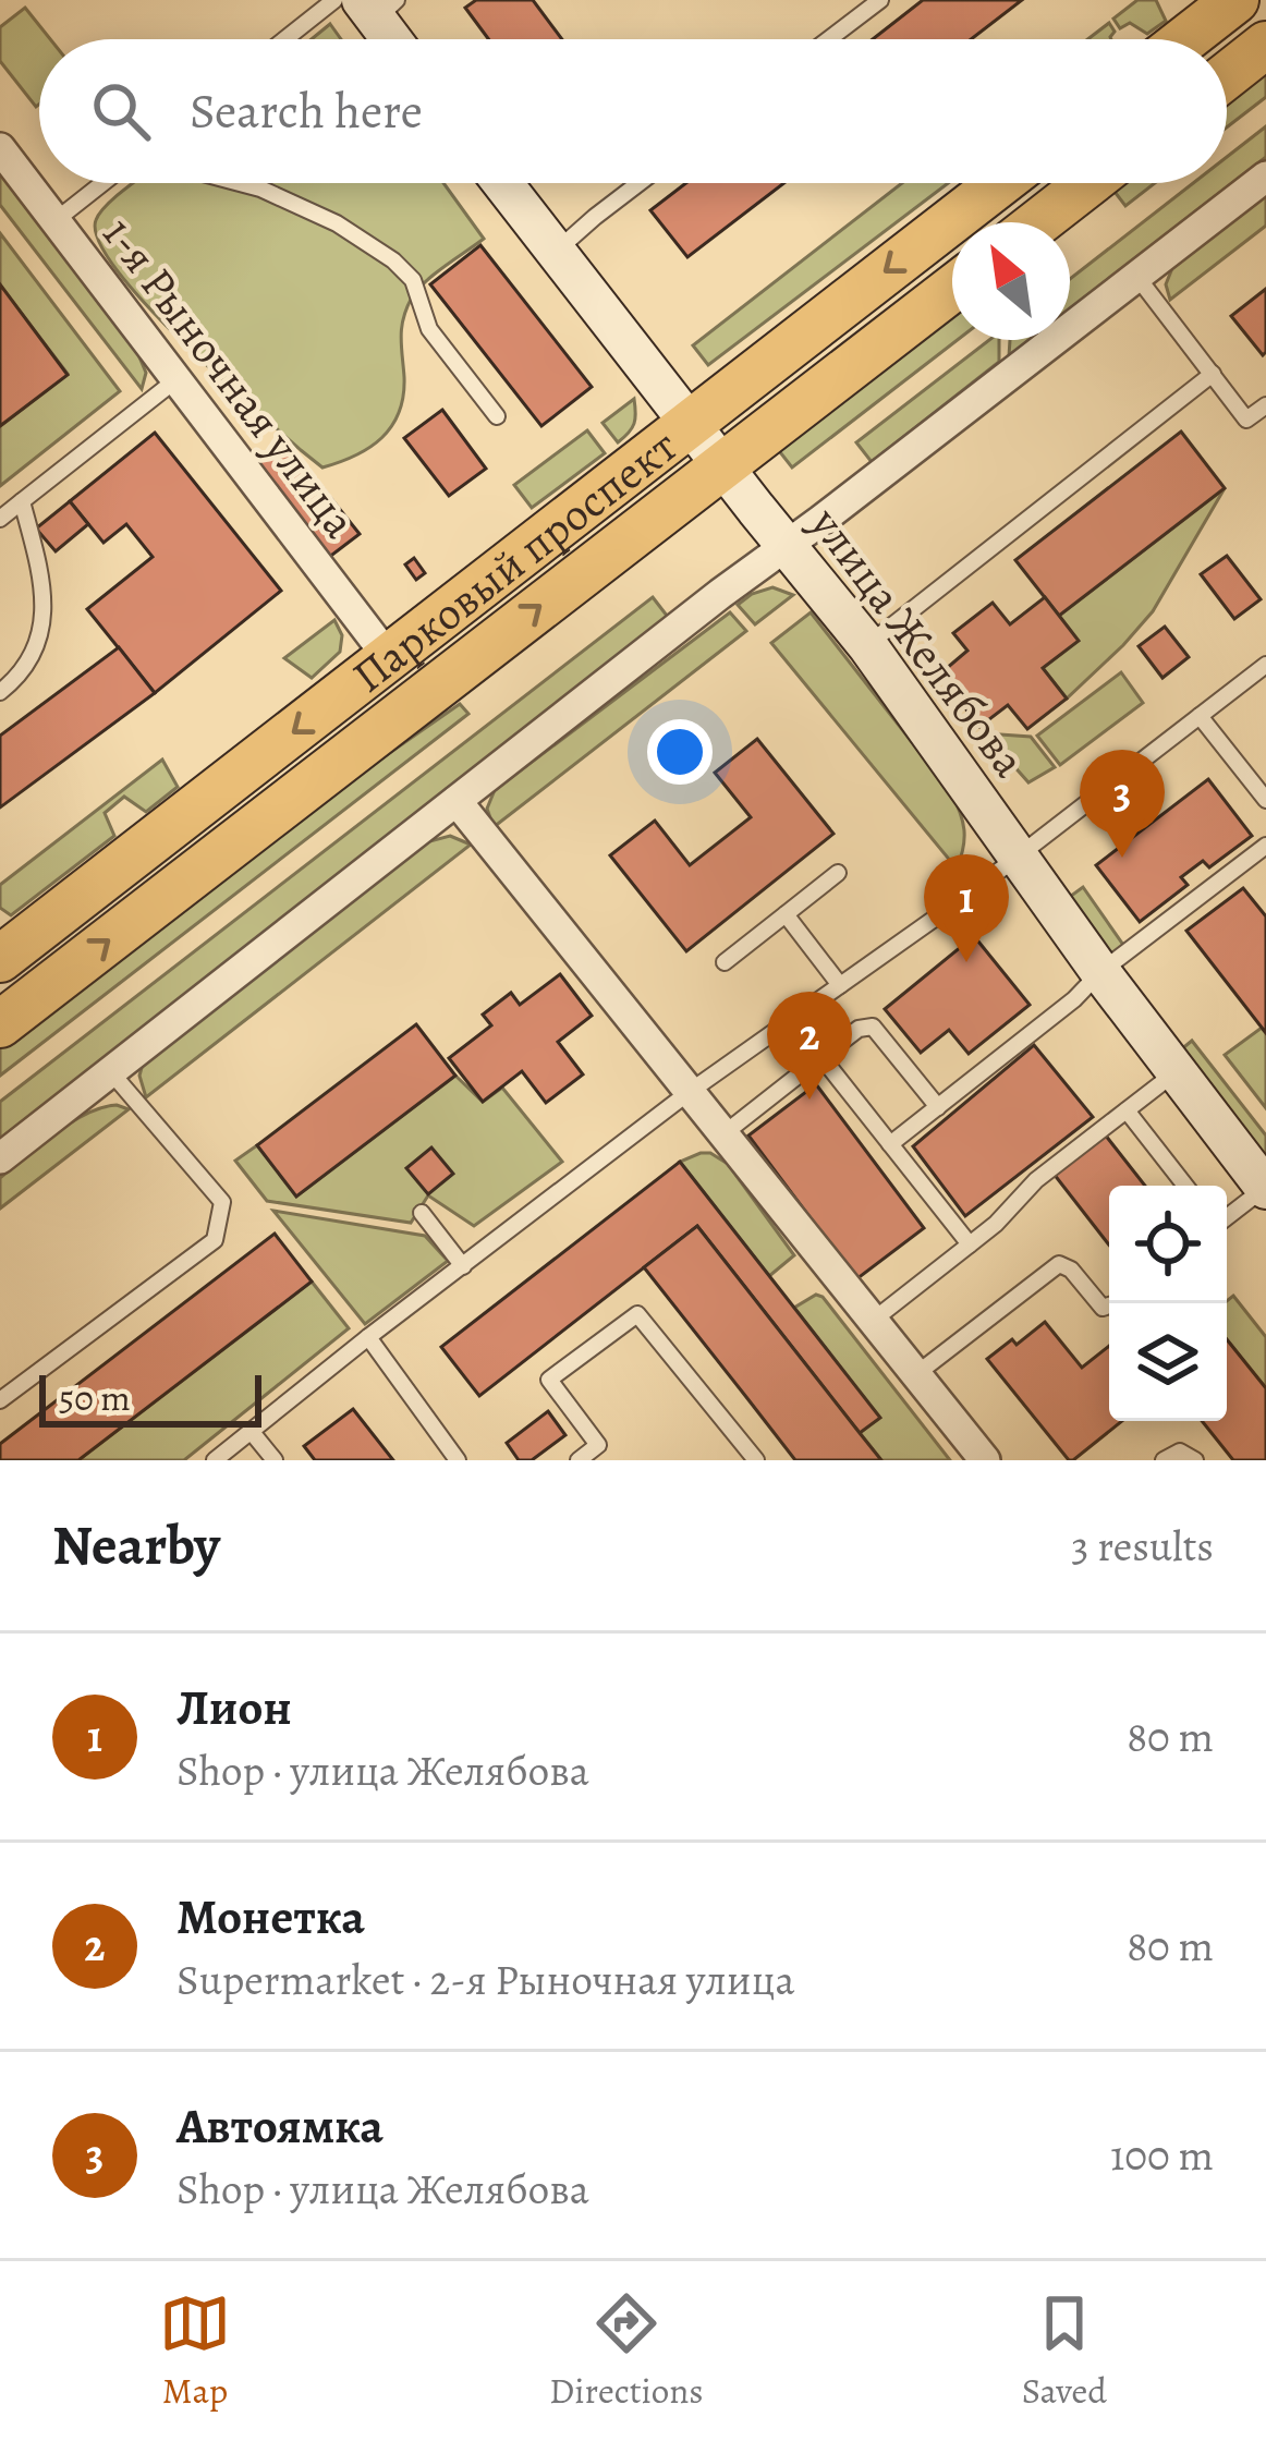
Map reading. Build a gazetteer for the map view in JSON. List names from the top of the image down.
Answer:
{
  "streets": {
    "main road": ["Парковый проспект"],
    "street": ["1-я Рыночная улица", "улица Желябова"]
  },
  "crossings": [
    ["1-я Рыночная улица", "Парковый проспект"],
    ["Парковый проспект", "улица Желябова"]
  ],
  "scale_bar": "50 m",
  "north": "top left",
  "page": {
    "search": "Search here",
    "pins": ["3", "1", "2"],
    "scale": "50 m",
    "heading": ["Nearby", "3 results"],
    "list": [
      {
        "mark": "1",
        "name": "Лион",
        "note": "Shop · улица Желябова",
        "value": "80 m"
      },
      {
        "mark": "2",
        "name": "Монетка",
        "note": "Supermarket · 2-я Рыночная улица",
        "value": "80 m"
      },
      {
        "mark": "3",
        "name": "Автоямка",
        "note": "Shop · улица Желябова",
        "value": "100 m"
      }
    ],
    "nav": ["Map", "Directions", "Saved"]
  }
}
